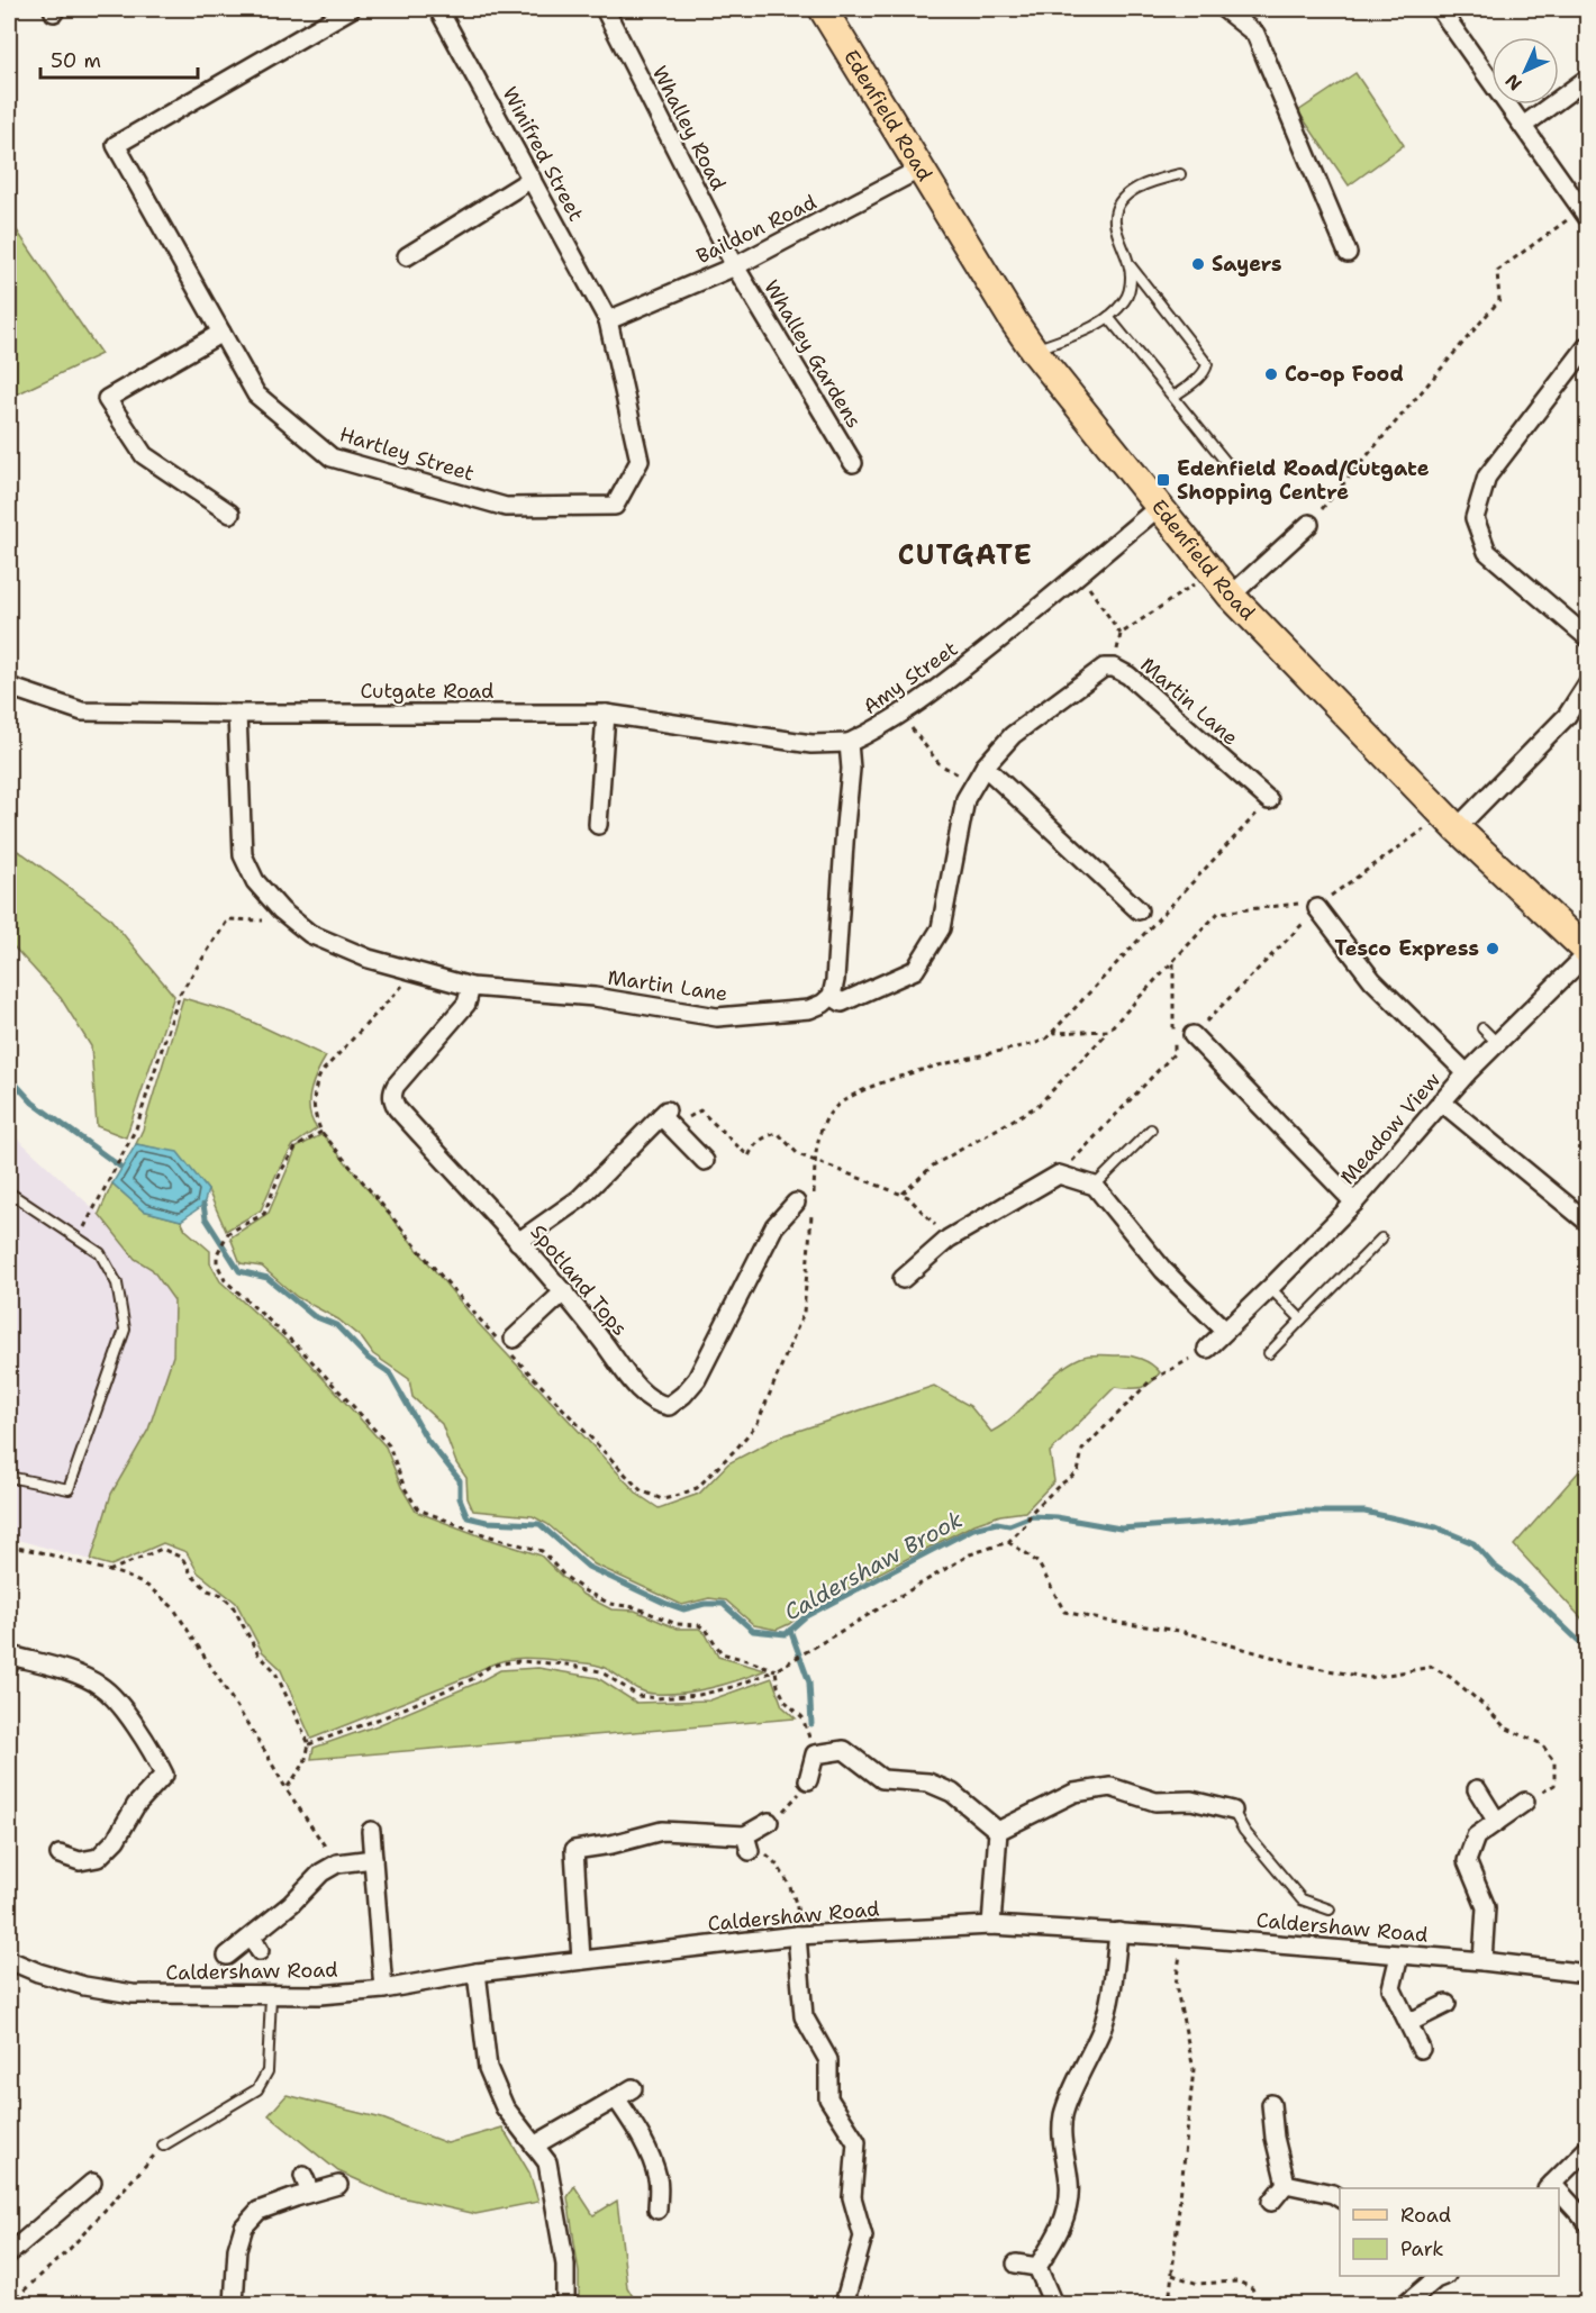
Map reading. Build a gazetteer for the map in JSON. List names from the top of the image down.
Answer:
{
  "streets": {
    "main road": ["Edenfield Road"],
    "street": [
      "Whalley Road",
      "Winifred Street",
      "Baildon Road",
      "Whalley Gardens",
      "Hartley Street",
      "Amy Street",
      "Cutgate Road",
      "Martin Lane",
      "Meadow View",
      "Spotland Tops",
      "Caldershaw Road"
    ]
  },
  "crossings": [
    ["Edenfield Road", "Baildon Road"],
    ["Edenfield Road", "Amy Street"],
    ["Edenfield Road", "Meadow View"],
    ["Whalley Road", "Baildon Road"],
    ["Whalley Road", "Whalley Gardens"],
    ["Winifred Street", "Baildon Road"],
    ["Winifred Street", "Hartley Street"],
    ["Baildon Road", "Whalley Gardens"],
    ["Baildon Road", "Hartley Street"],
    ["Amy Street", "Cutgate Road"],
    ["Cutgate Road", "Martin Lane"],
    ["Martin Lane", "Spotland Tops"]
  ],
  "districts": ["CUTGATE"],
  "water": ["Caldershaw Brook"],
  "places": {
    "other": ["Sayers", "Co-op Food", "Tesco Express"],
    "transit": ["Edenfield Road/Cutgate Shopping Centre"]
  },
  "legend": ["Road", "Park"],
  "scale_bar": "50 m",
  "north": "bottom left"
}
